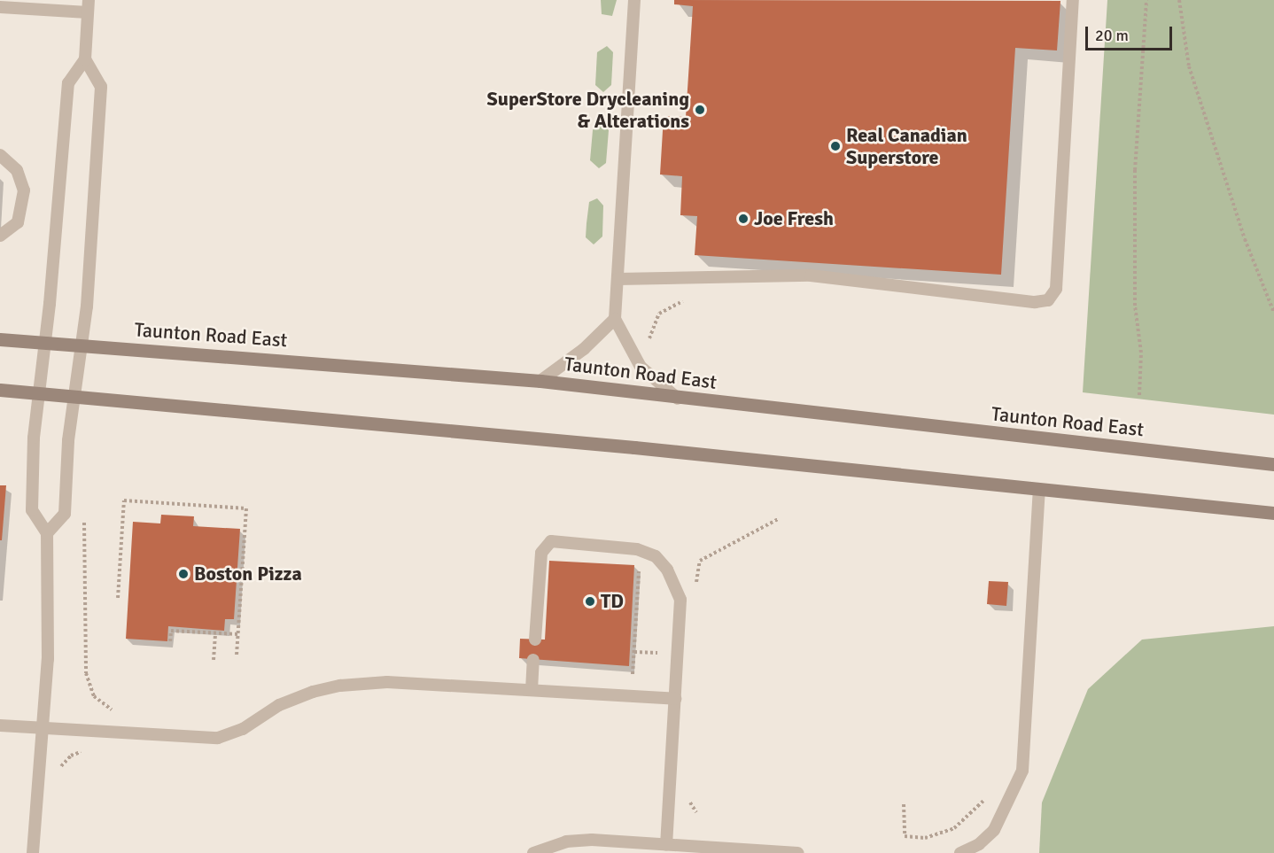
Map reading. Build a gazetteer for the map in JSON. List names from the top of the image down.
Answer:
{
  "streets": {
    "main road": ["Taunton Road East"]
  },
  "places": [
    "SuperStore Drycleaning & Alterations",
    "Real Canadian Superstore",
    "Joe Fresh",
    "Boston Pizza",
    "TD"
  ],
  "scale_bar": "20 m"
}
